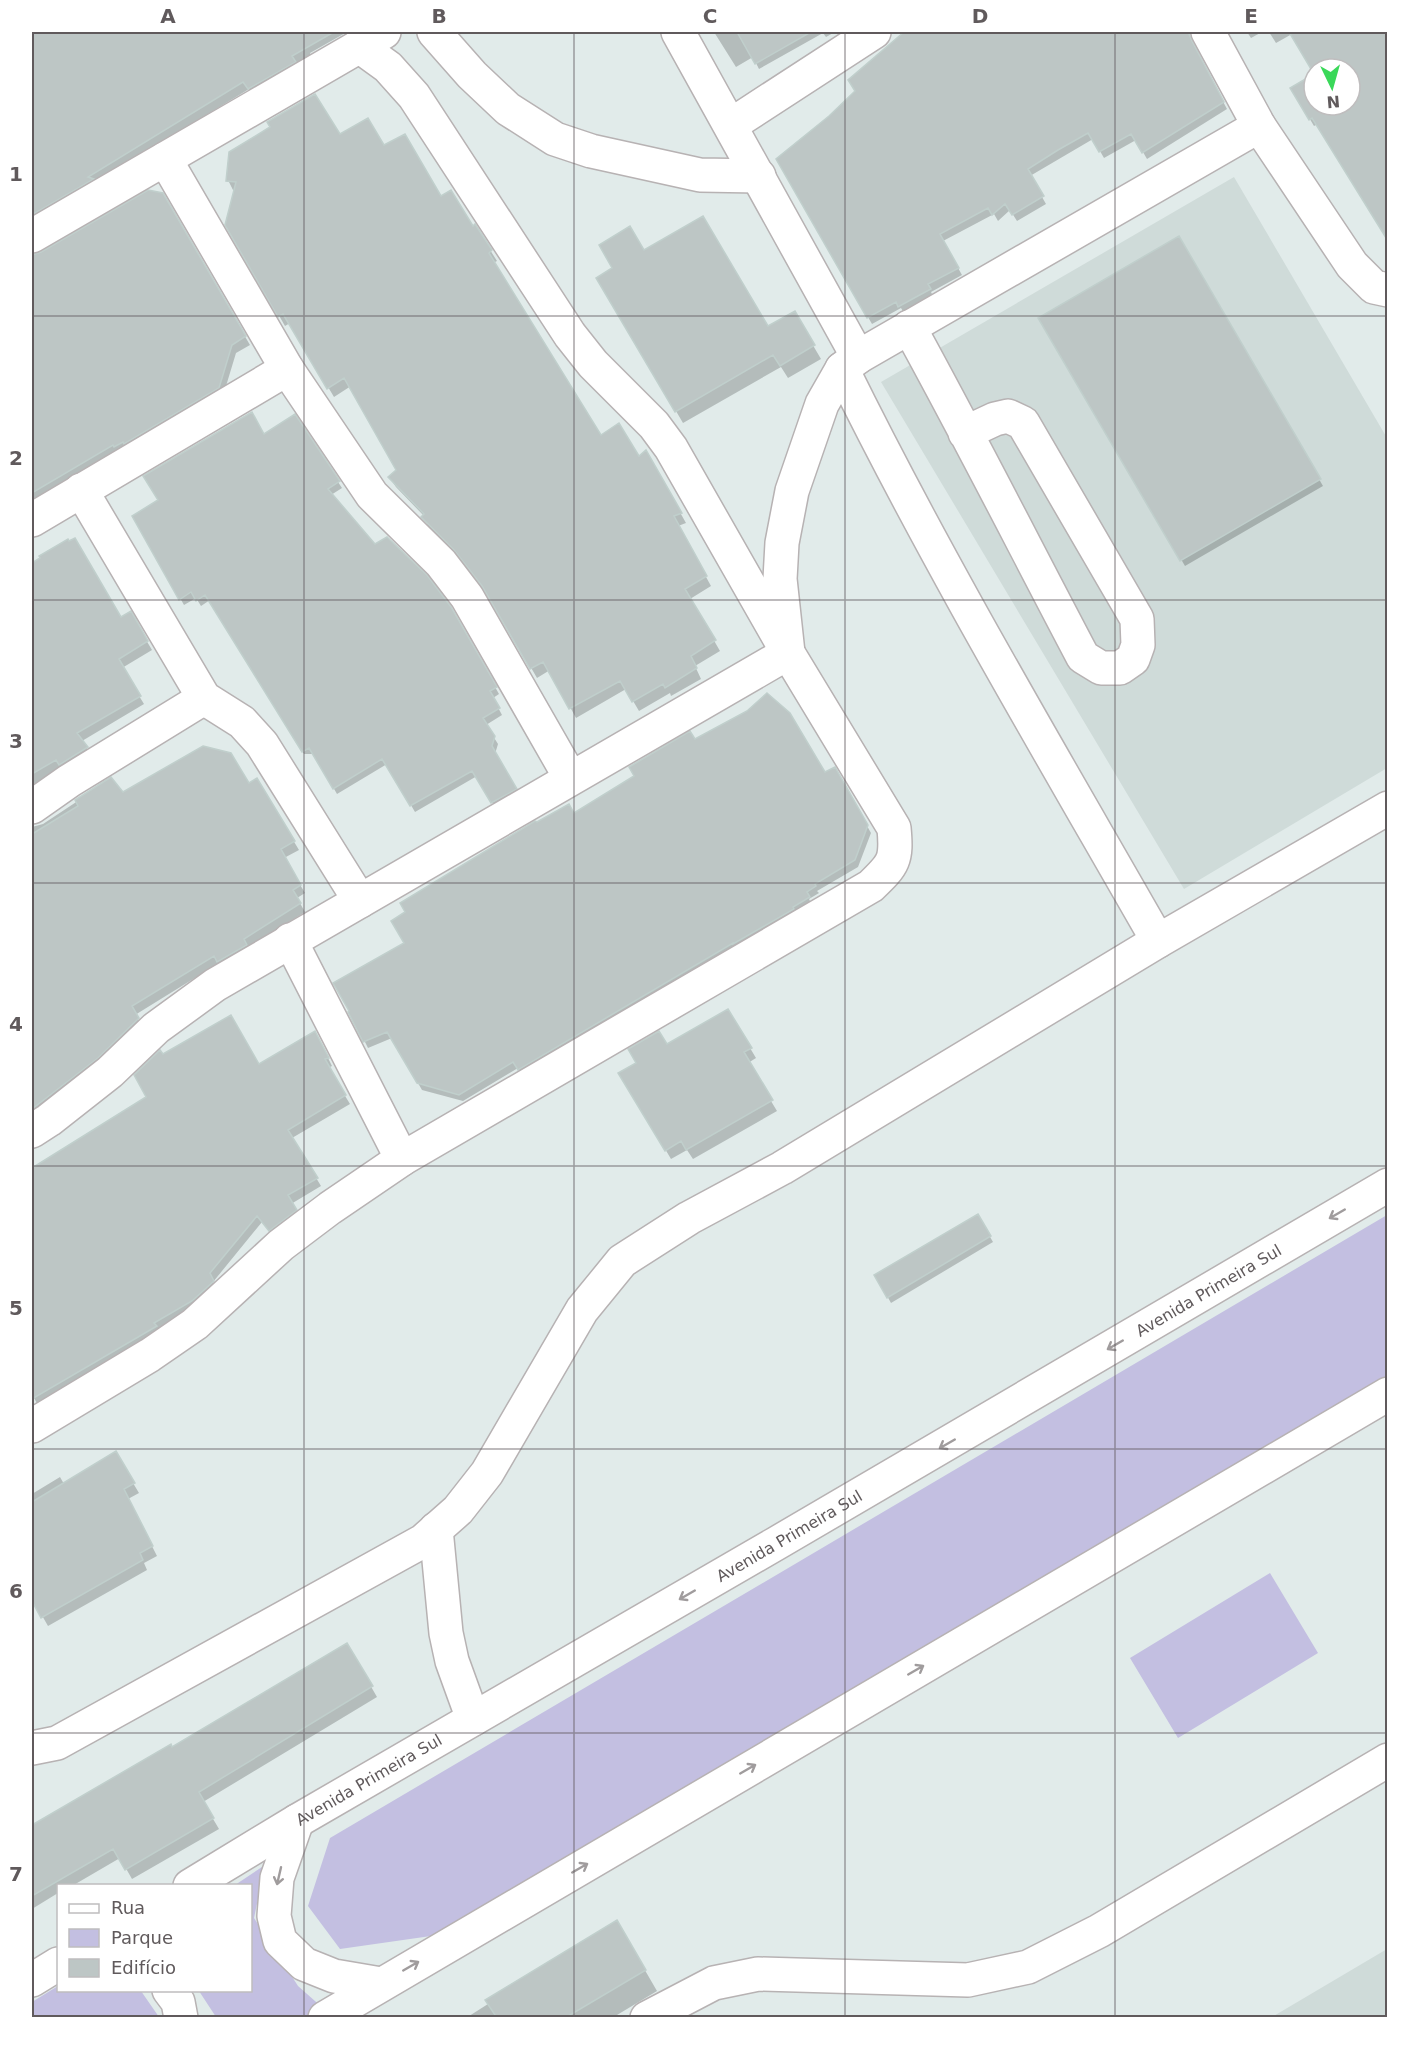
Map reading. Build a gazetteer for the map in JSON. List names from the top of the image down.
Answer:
{
  "streets": {
    "street": ["Avenida Primeira Sul"]
  },
  "legend": ["Rua", "Parque", "Edifício"],
  "north": "bottom",
  "grid": {
    "columns": [
      "A",
      "B",
      "C",
      "D",
      "E"
    ],
    "rows": [
      "1",
      "2",
      "3",
      "4",
      "5",
      "6",
      "7"
    ]
  }
}
